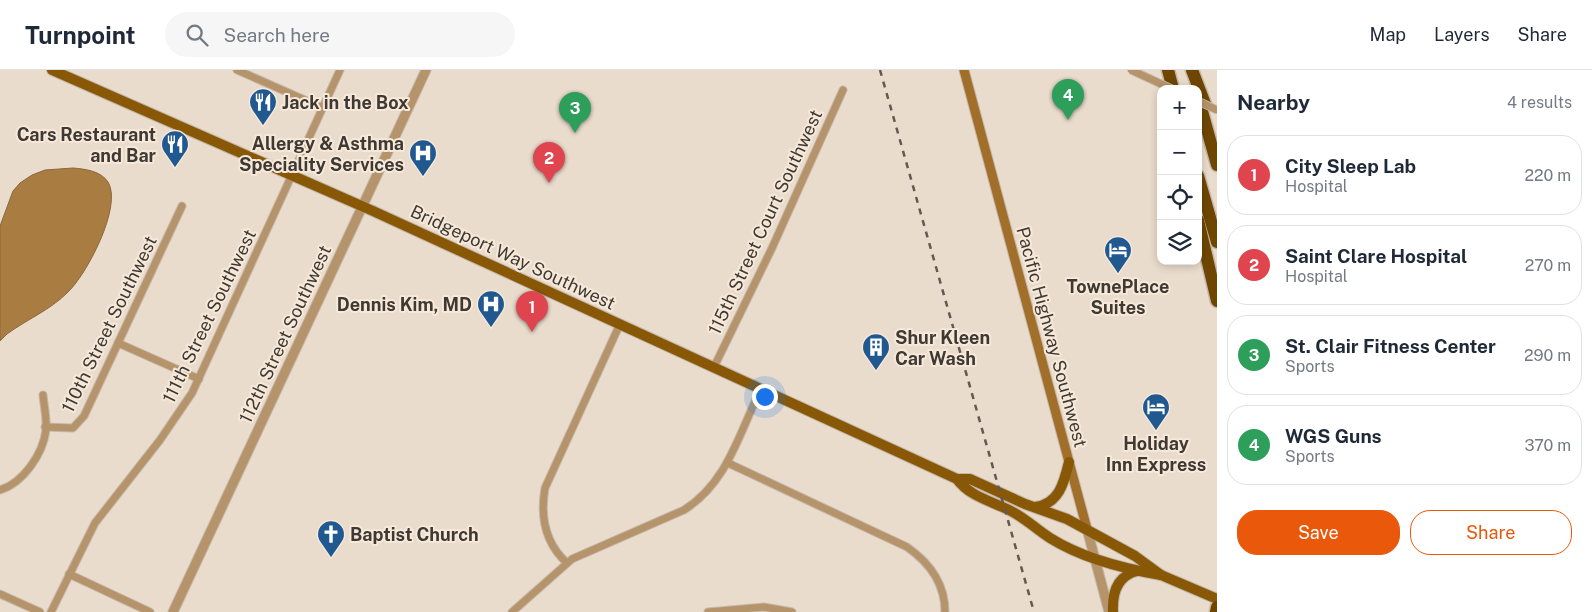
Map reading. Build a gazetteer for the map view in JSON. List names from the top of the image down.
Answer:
{
  "streets": {
    "main road": ["Bridgeport Way Southwest", "Pacific Highway Southwest"],
    "street": [
      "115th Street Court Southwest",
      "111th Street Southwest",
      "110th Street Southwest",
      "112th Street Southwest"
    ]
  },
  "crossings": [
    ["115th Street Court Southwest", "Bridgeport Way Southwest"],
    ["Bridgeport Way Southwest", "111th Street Southwest"],
    ["Bridgeport Way Southwest", "112th Street Southwest"],
    ["Bridgeport Way Southwest", "Pacific Highway Southwest"]
  ],
  "places": {
    "restaurant": ["Jack in the Box", "Cars Restaurant and Bar"],
    "hospital": ["Allergy & Asthma Speciality Services", "Dennis Kim, MD"],
    "hotel": ["TownePlace Suites", "Holiday Inn Express"],
    "building": ["Shur Kleen Car Wash"],
    "church": ["Baptist Church"]
  },
  "page": {
    "header": "Turnpoint",
    "search": "Search here",
    "nav": ["Map", "Layers", "Share"],
    "heading": ["Nearby", "4 results"],
    "pins": [
      "4",
      "3",
      "2",
      "1"
    ],
    "map_buttons": ["+", "−"],
    "list": [
      {
        "mark": "1",
        "name": "City Sleep Lab",
        "note": "Hospital",
        "value": "220 m"
      },
      {
        "mark": "2",
        "name": "Saint Clare Hospital",
        "note": "Hospital",
        "value": "270 m"
      },
      {
        "mark": "3",
        "name": "St. Clair Fitness Center",
        "note": "Sports",
        "value": "290 m"
      },
      {
        "mark": "4",
        "name": "WGS Guns",
        "note": "Sports",
        "value": "370 m"
      }
    ],
    "buttons": ["Save", "Share"]
  }
}
